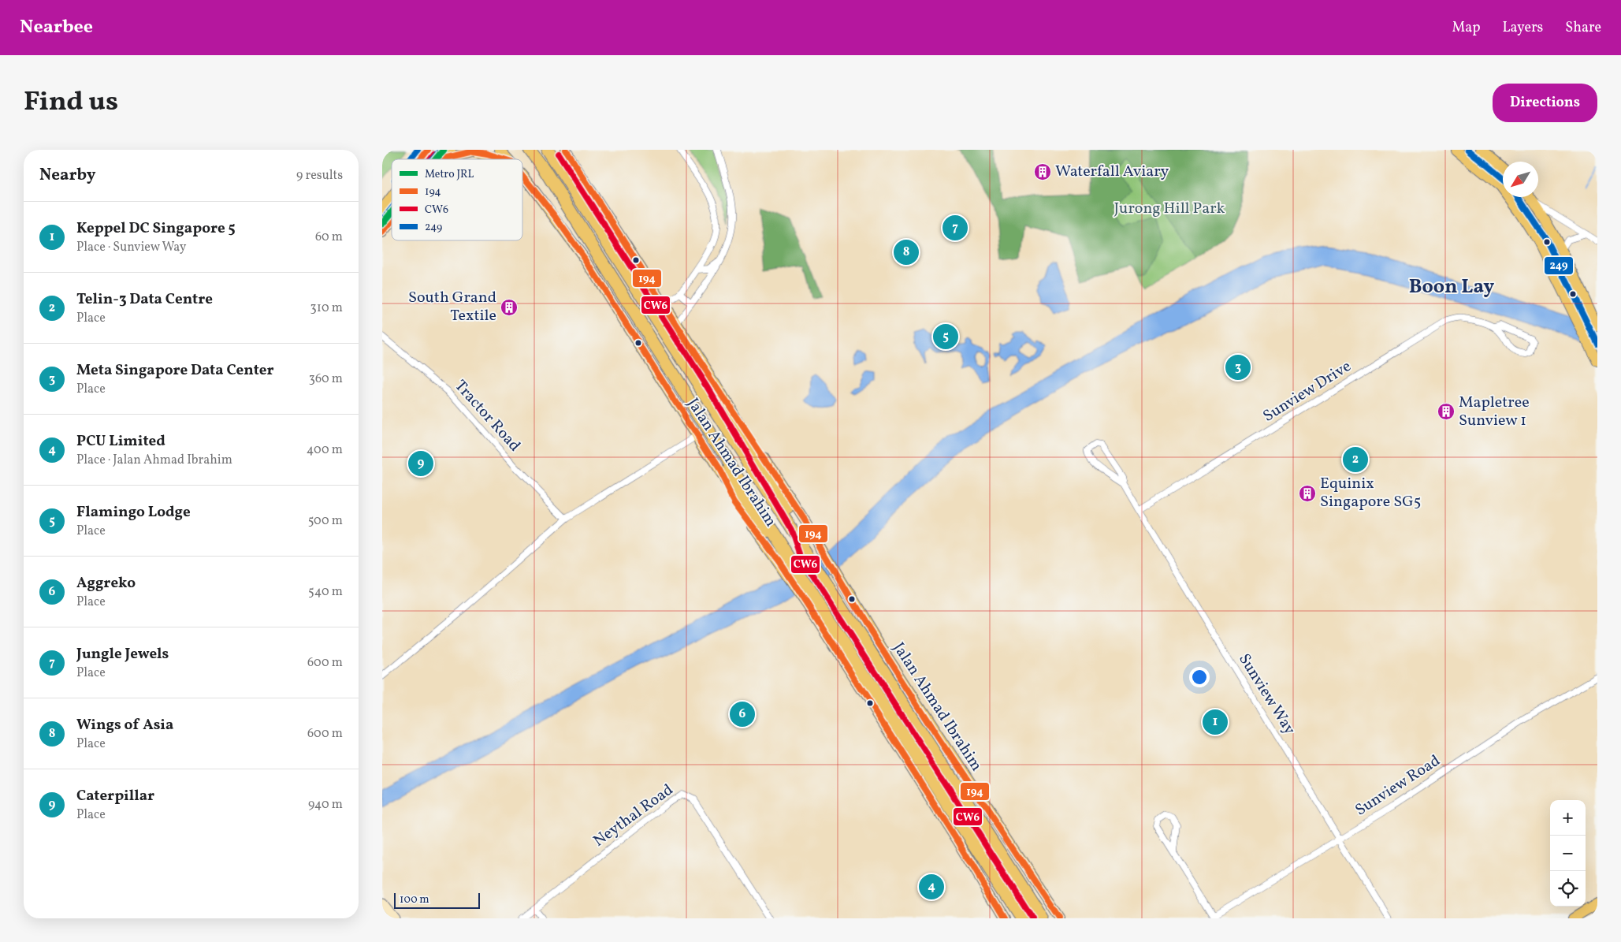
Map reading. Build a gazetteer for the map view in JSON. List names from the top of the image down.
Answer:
{
  "streets": {
    "main road": ["Jalan Ahmad Ibrahim"],
    "street": [
      "Sunview Drive",
      "Tractor Road",
      "Sunview Way",
      "Sunview Road",
      "Neythal Road"
    ]
  },
  "crossings": [
    ["Sunview Drive", "Sunview Way"],
    ["Sunview Way", "Sunview Road"]
  ],
  "districts": ["Boon Lay"],
  "parks": ["Jurong Hill Park"],
  "places": {
    "building": [
      "Waterfall Aviary",
      "South Grand Textile",
      "Mapletree Sunview 1",
      "Equinix Singapore SG5"
    ]
  },
  "lines": [
    "metro line JRL",
    "transit line 194",
    "transit line 249",
    "transit line CW6"
  ],
  "legend": [
    "Metro JRL",
    "194",
    "CW6",
    "249"
  ],
  "scale_bar": "100 m",
  "north": "bottom left",
  "page": {
    "header": "Nearbee",
    "nav": ["Map", "Layers", "Share"],
    "title": "Find us",
    "buttons": "Directions",
    "heading": ["Nearby", "9 results"],
    "list": [
      {
        "mark": "1",
        "name": "Keppel DC Singapore 5",
        "note": "Place · Sunview Way",
        "value": "60 m"
      },
      {
        "mark": "2",
        "name": "Telin-3 Data Centre",
        "note": "Place",
        "value": "310 m"
      },
      {
        "mark": "3",
        "name": "Meta Singapore Data Center",
        "note": "Place",
        "value": "360 m"
      },
      {
        "mark": "4",
        "name": "PCU Limited",
        "note": "Place · Jalan Ahmad Ibrahim",
        "value": "400 m"
      },
      {
        "mark": "5",
        "name": "Flamingo Lodge",
        "note": "Place",
        "value": "500 m"
      },
      {
        "mark": "6",
        "name": "Aggreko",
        "note": "Place",
        "value": "540 m"
      },
      {
        "mark": "7",
        "name": "Jungle Jewels",
        "note": "Place",
        "value": "600 m"
      },
      {
        "mark": "8",
        "name": "Wings of Asia",
        "note": "Place",
        "value": "600 m"
      },
      {
        "mark": "9",
        "name": "Caterpillar",
        "note": "Place",
        "value": "940 m"
      }
    ],
    "pins": [
      "7",
      "8",
      "5",
      "3",
      "2",
      "9",
      "6",
      "1",
      "4"
    ],
    "map_buttons": ["+", "−"],
    "scale": "100 m"
  }
}
